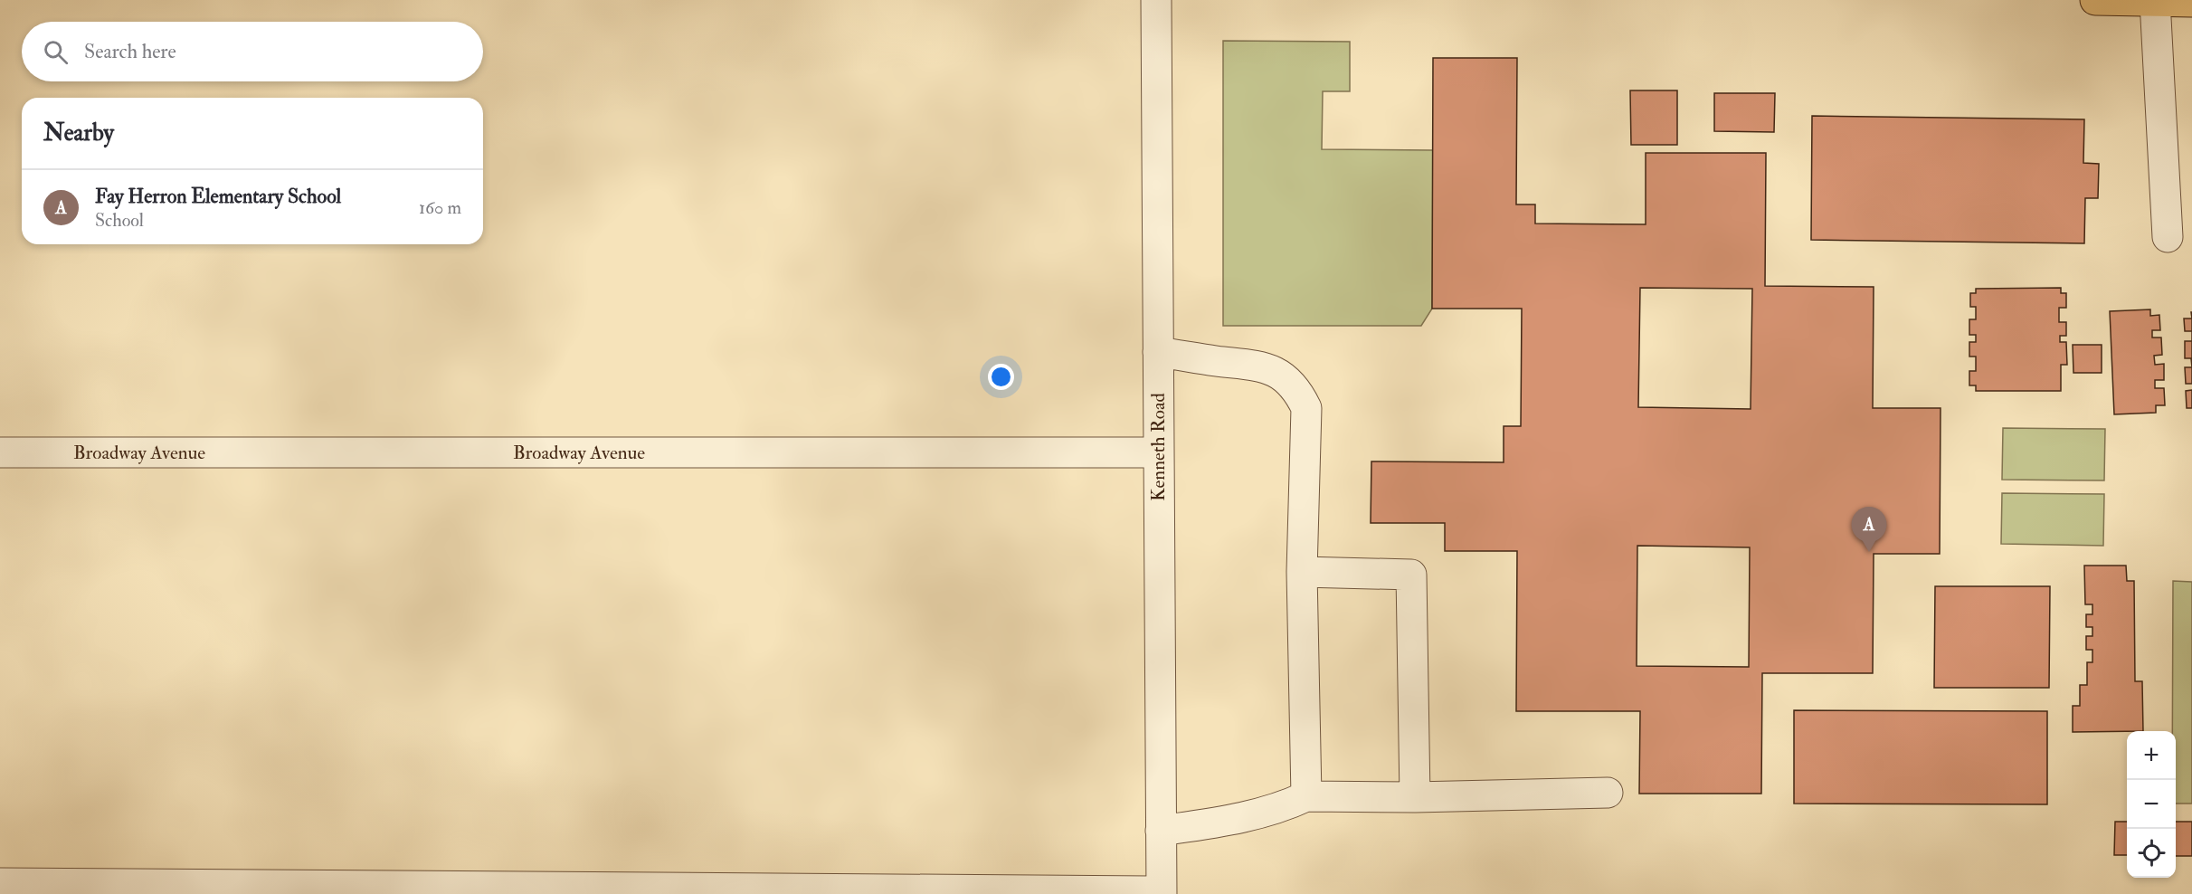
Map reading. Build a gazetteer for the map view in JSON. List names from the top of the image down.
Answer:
{
  "streets": {
    "street": ["Kenneth Road", "Broadway Avenue"]
  },
  "crossings": [
    ["Kenneth Road", "Broadway Avenue"]
  ],
  "page": {
    "search": "Search here",
    "heading": "Nearby",
    "list": [
      {
        "mark": "A",
        "name": "Fay Herron Elementary School",
        "note": "School",
        "value": "160 m"
      }
    ],
    "pins": "A",
    "map_buttons": ["+", "−"]
  }
}
